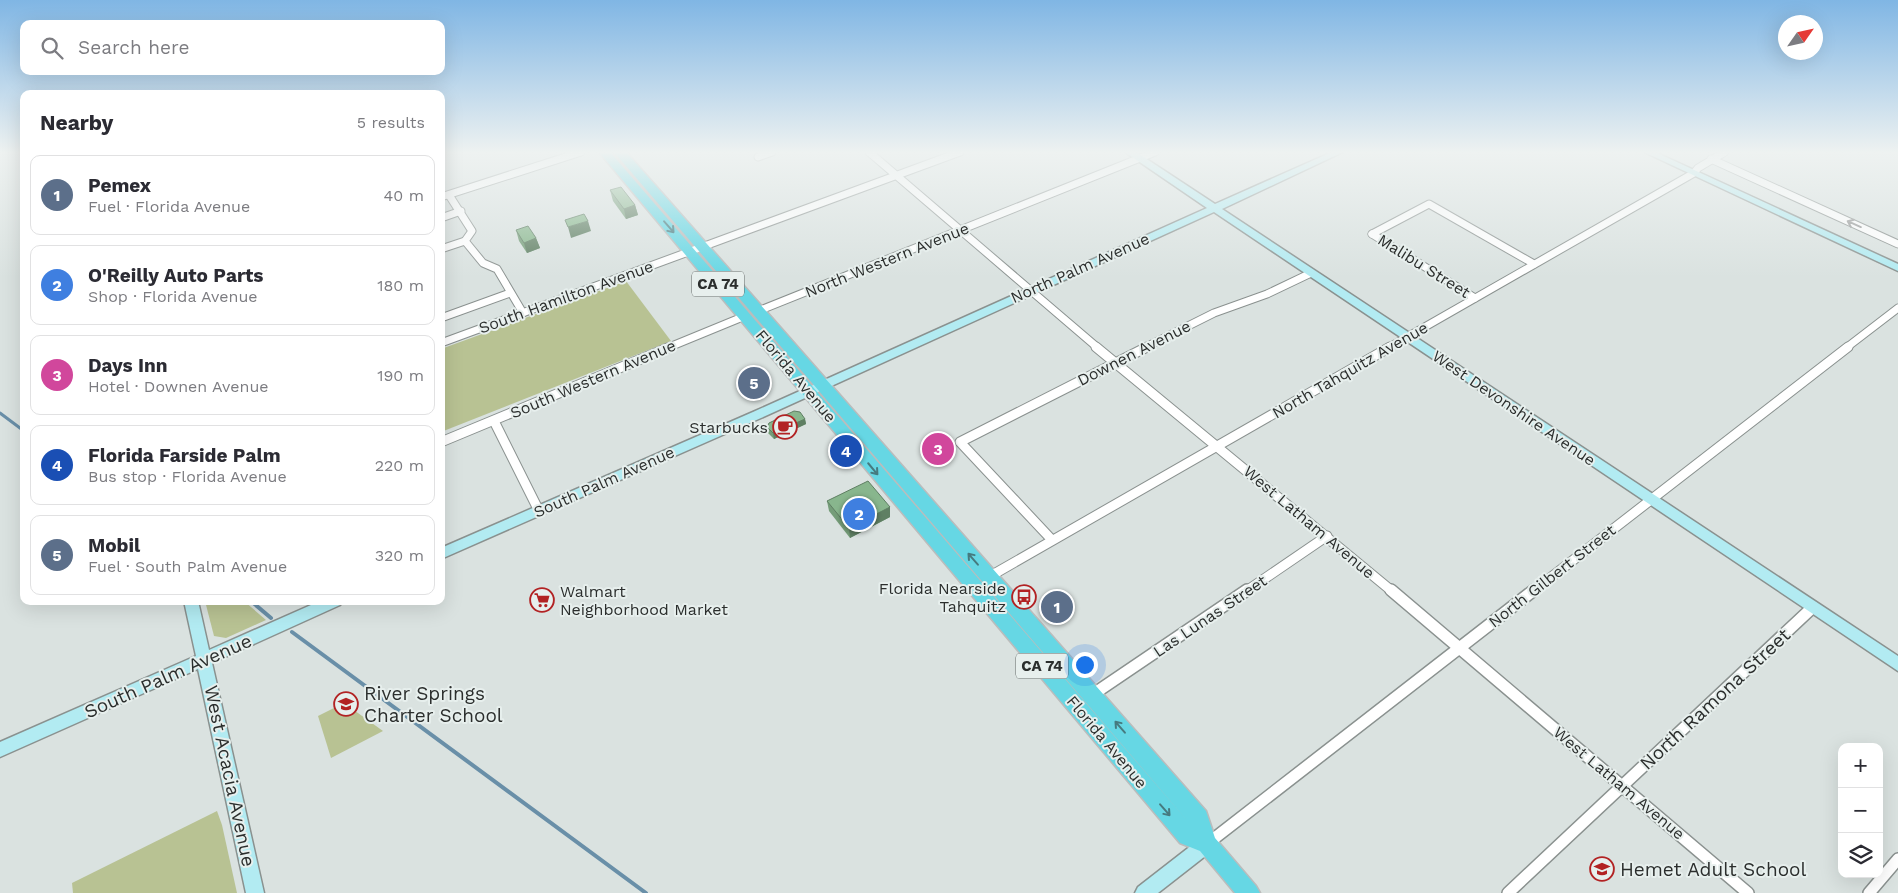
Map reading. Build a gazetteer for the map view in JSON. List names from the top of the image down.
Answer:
{
  "streets": {
    "main road": ["CA 74", "Florida Avenue"],
    "street": [
      "North Western Avenue",
      "Malibu Street",
      "North Palm Avenue",
      "South Hamilton Avenue",
      "Downen Avenue",
      "North Tahquitz Avenue",
      "South Western Avenue",
      "West Devonshire Avenue",
      "South Palm Avenue",
      "West Latham Avenue",
      "North Gilbert Street",
      "Las Lunas Street",
      "North Ramona Street",
      "West Acacia Avenue"
    ]
  },
  "crossings": [
    ["North Western Avenue", "Florida Avenue"],
    ["North Western Avenue", "South Western Avenue"],
    ["North Western Avenue", "West Latham Avenue"],
    ["Malibu Street", "North Tahquitz Avenue"],
    ["North Palm Avenue", "Florida Avenue"],
    ["North Palm Avenue", "West Devonshire Avenue"],
    ["North Palm Avenue", "South Palm Avenue"],
    ["North Palm Avenue", "West Latham Avenue"],
    ["South Hamilton Avenue", "Florida Avenue"],
    ["Downen Avenue", "West Devonshire Avenue"],
    ["Downen Avenue", "West Latham Avenue"],
    ["North Tahquitz Avenue", "Florida Avenue"],
    ["North Tahquitz Avenue", "West Devonshire Avenue"],
    ["North Tahquitz Avenue", "West Latham Avenue"],
    ["Florida Avenue", "South Western Avenue"],
    ["Florida Avenue", "South Palm Avenue"],
    ["Florida Avenue", "North Gilbert Street"],
    ["Florida Avenue", "Las Lunas Street"],
    ["West Devonshire Avenue", "North Gilbert Street"],
    ["West Devonshire Avenue", "North Ramona Street"],
    ["South Palm Avenue", "West Acacia Avenue"],
    ["West Latham Avenue", "North Gilbert Street"],
    ["West Latham Avenue", "Las Lunas Street"],
    ["West Latham Avenue", "North Ramona Street"]
  ],
  "places": {
    "cafe": ["Starbucks"],
    "bus stop": ["Florida Nearside Tahquitz"],
    "supermarket": ["Walmart Neighborhood Market"],
    "school or university": ["River Springs Charter School", "Hemet Adult School"]
  },
  "north": "top right",
  "page": {
    "search": "Search here",
    "heading": ["Nearby", "5 results"],
    "list": [
      {
        "mark": "1",
        "name": "Pemex",
        "note": "Fuel · Florida Avenue",
        "value": "40 m"
      },
      {
        "mark": "2",
        "name": "O'Reilly Auto Parts",
        "note": "Shop · Florida Avenue",
        "value": "180 m"
      },
      {
        "mark": "3",
        "name": "Days Inn",
        "note": "Hotel · Downen Avenue",
        "value": "190 m"
      },
      {
        "mark": "4",
        "name": "Florida Farside Palm",
        "note": "Bus stop · Florida Avenue",
        "value": "220 m"
      },
      {
        "mark": "5",
        "name": "Mobil",
        "note": "Fuel · South Palm Avenue",
        "value": "320 m"
      }
    ],
    "pins": [
      "5",
      "3",
      "4",
      "2",
      "1"
    ],
    "map_buttons": ["+", "−"]
  }
}
